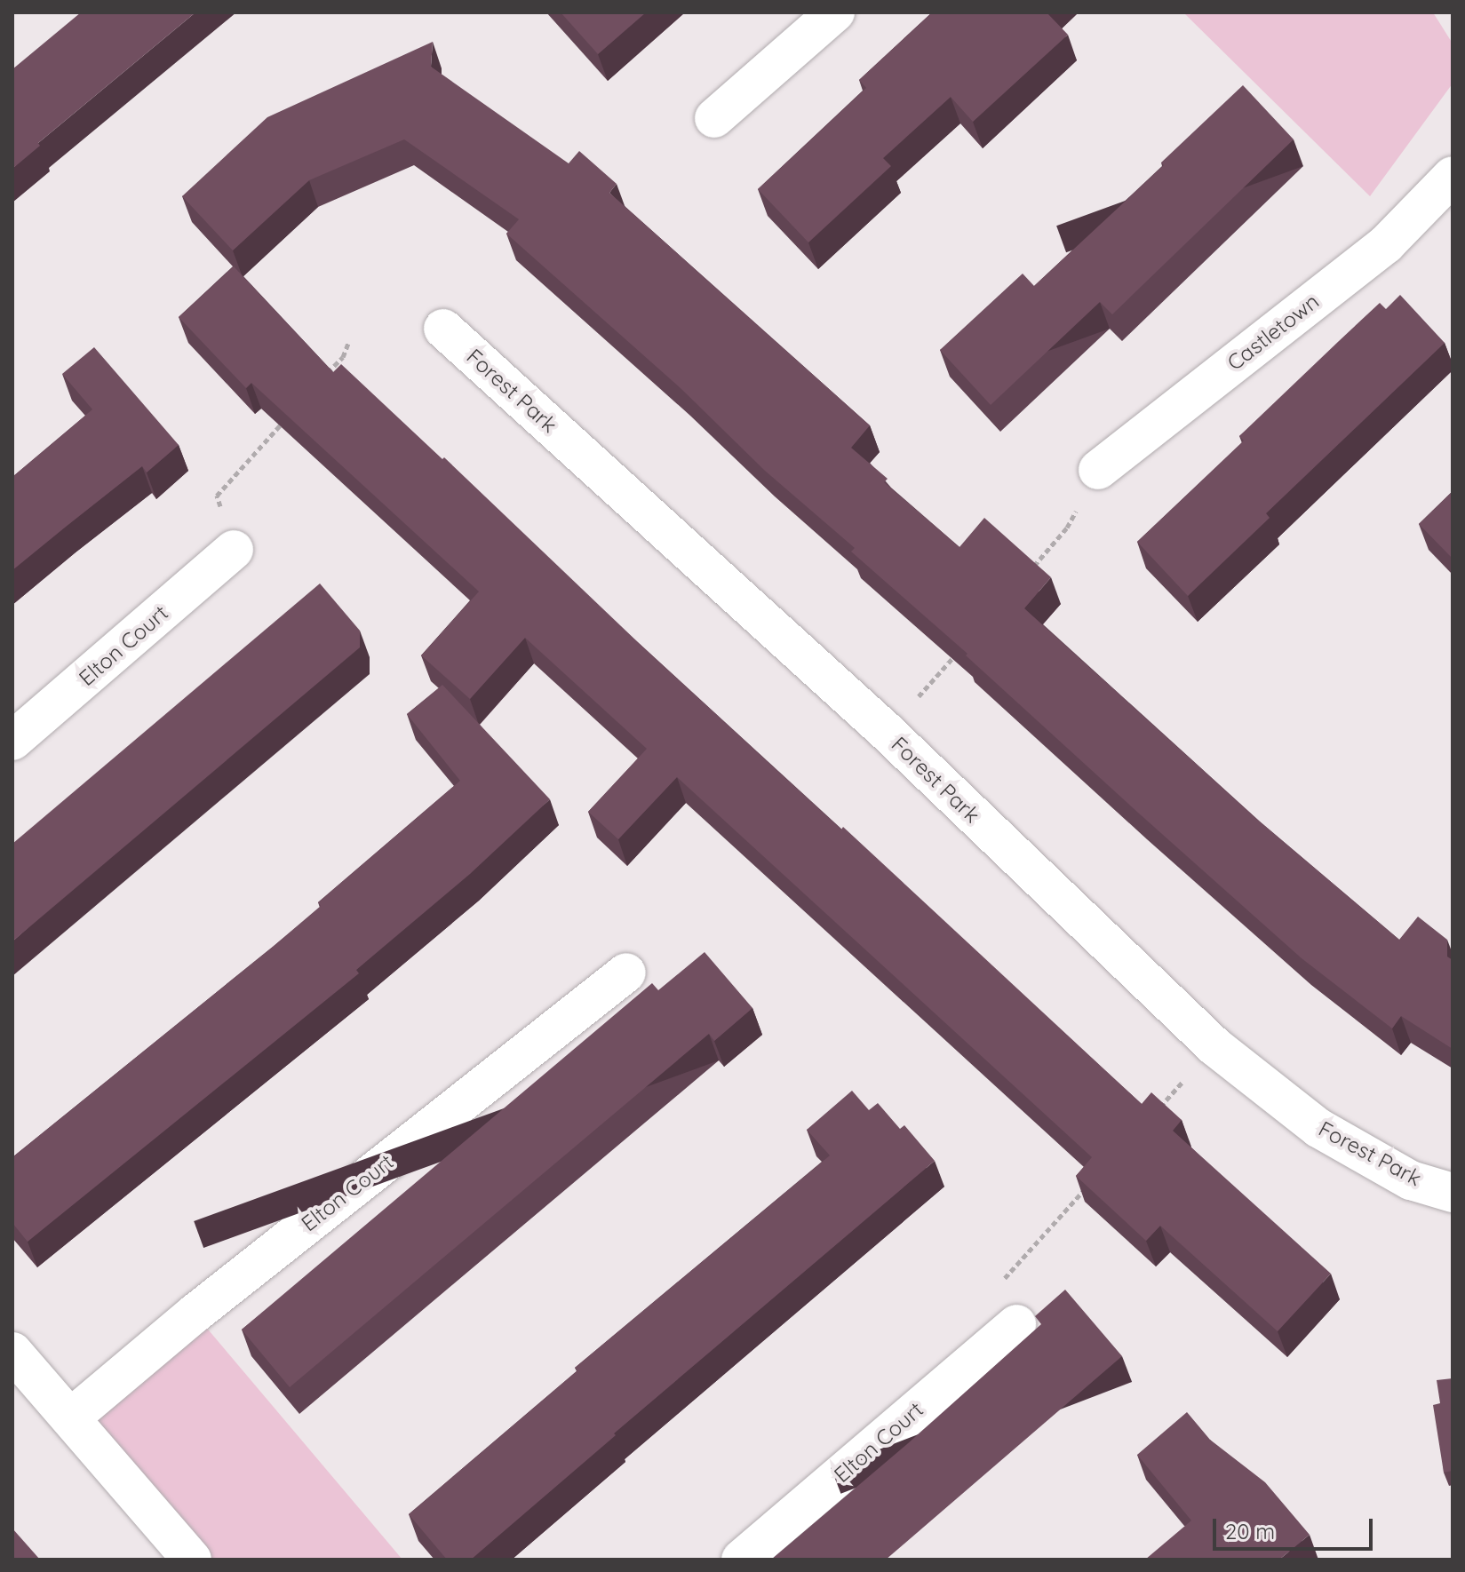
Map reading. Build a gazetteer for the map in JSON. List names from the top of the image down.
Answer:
{
  "streets": {
    "street": ["Castletown", "Forest Park", "Elton Court"]
  },
  "scale_bar": "20 m"
}
